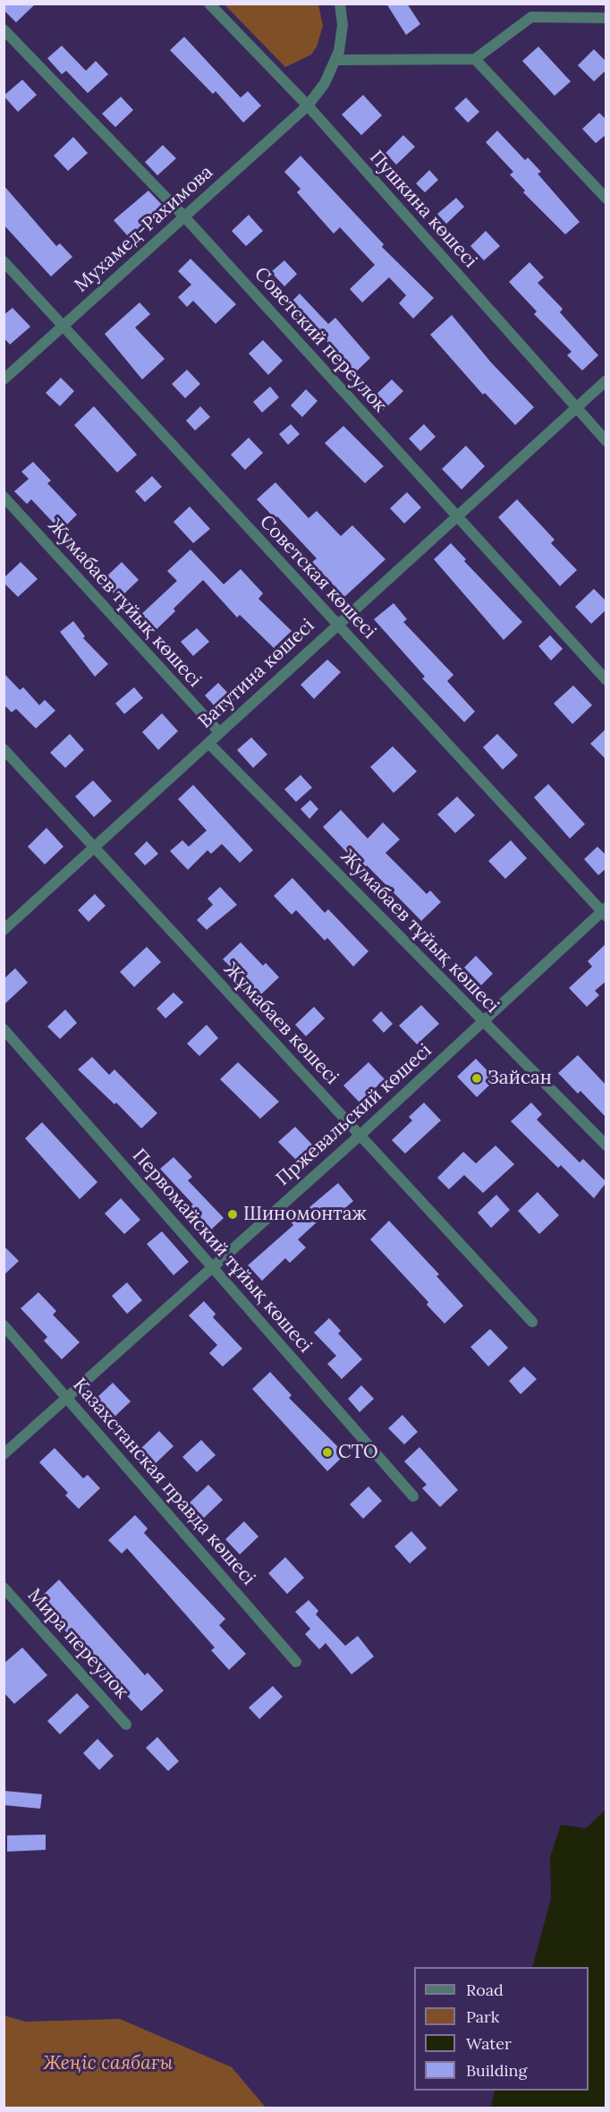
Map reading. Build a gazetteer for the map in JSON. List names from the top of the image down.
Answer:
{
  "streets": {
    "street": [
      "Пушкина көшесі",
      "Мухамед-Рахимова",
      "Советский переулок",
      "Советская көшесі",
      "Жумабаев тұйық көшесі",
      "Ватутина көшесі",
      "Жұмабаев көшесі",
      "Пржевальский көшесі",
      "Первомайский тұйық көшесі",
      "Казахстанская правда көшесі",
      "Мира переулок"
    ]
  },
  "crossings": [
    ["Пушкина көшесі", "Мухамед-Рахимова"],
    ["Пушкина көшесі", "Ватутина көшесі"],
    ["Мухамед-Рахимова", "Советский переулок"],
    ["Мухамед-Рахимова", "Советская көшесі"],
    ["Советский переулок", "Ватутина көшесі"],
    ["Советская көшесі", "Ватутина көшесі"],
    ["Советская көшесі", "Пржевальский көшесі"],
    ["Жумабаев тұйық көшесі", "Ватутина көшесі"],
    ["Жумабаев тұйық көшесі", "Пржевальский көшесі"],
    ["Ватутина көшесі", "Жұмабаев көшесі"],
    ["Жұмабаев көшесі", "Пржевальский көшесі"],
    ["Пржевальский көшесі", "Первомайский тұйық көшесі"],
    ["Пржевальский көшесі", "Казахстанская правда көшесі"]
  ],
  "parks": ["Жеңіс саябағы"],
  "places": ["Зайсан", "Шиномонтаж", "СТО"],
  "legend": [
    "Road",
    "Park",
    "Water",
    "Building"
  ]
}
